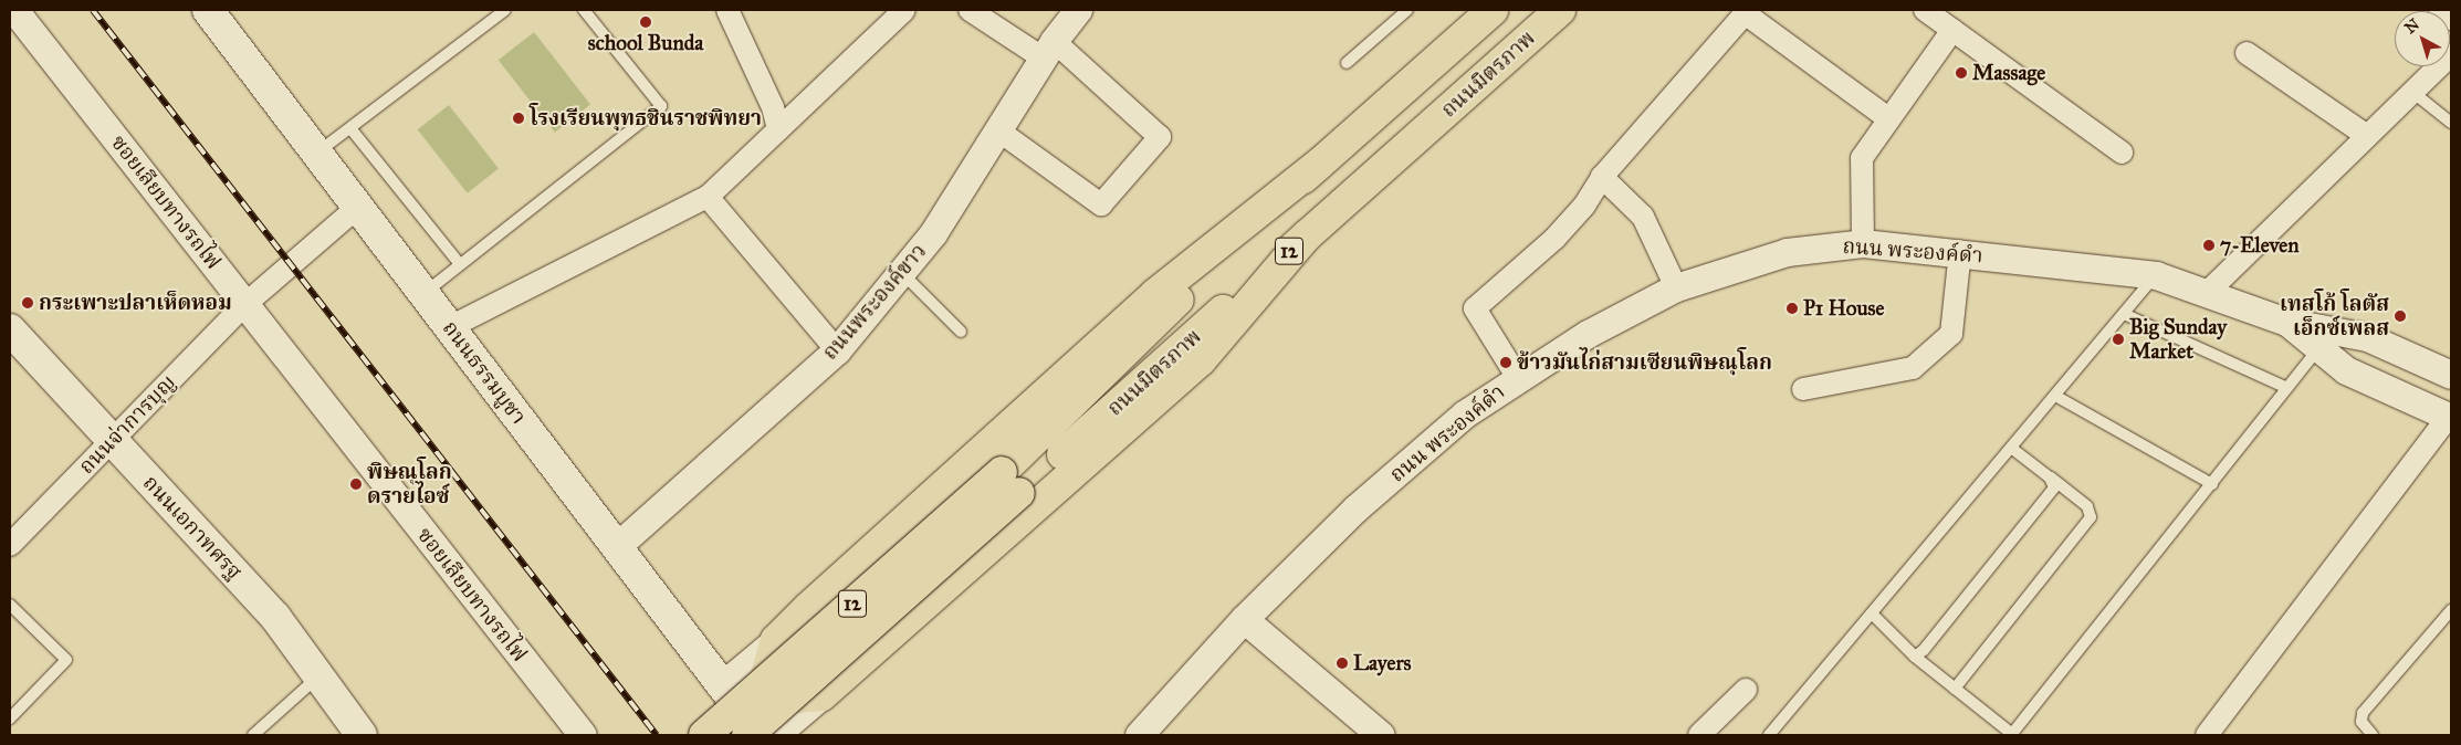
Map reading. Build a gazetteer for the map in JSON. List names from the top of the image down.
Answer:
{
  "streets": {
    "main road": [
      "ถนนมิตรภาพ",
      "12",
      "ถนนธรรมบูชา",
      "ถนนเอกาทศรฐ"
    ],
    "street": [
      "ซอยเลียบทางรถไฟ",
      "ถนน พระองค์ดำ",
      "ถนนพระองค์ขาว",
      "ถนนจ่าการบุญ"
    ]
  },
  "crossings": [
    ["ซอยเลียบทางรถไฟ", "ถนนจ่าการบุญ"],
    ["ถนนพระองค์ขาว", "ถนนธรรมบูชา"],
    ["ถนนธรรมบูชา", "ถนนจ่าการบุญ"],
    ["ถนนจ่าการบุญ", "ถนนเอกาทศรฐ"]
  ],
  "places": [
    "school Bunda",
    "Massage",
    "โรงเรียนพุทธชินราชพิทยา",
    "7-Eleven",
    "กระเพาะปลาเห็ดหอม",
    "P1 House",
    "เทสโก้ โลตัส เอ็กซ์เพลส",
    "Big Sunday Market",
    "ข้าวมันไก่สามเซียนพิษณุโลก",
    "พิษณุโลก ดรายไอซ์",
    "Layers"
  ],
  "north": "top left"
}
